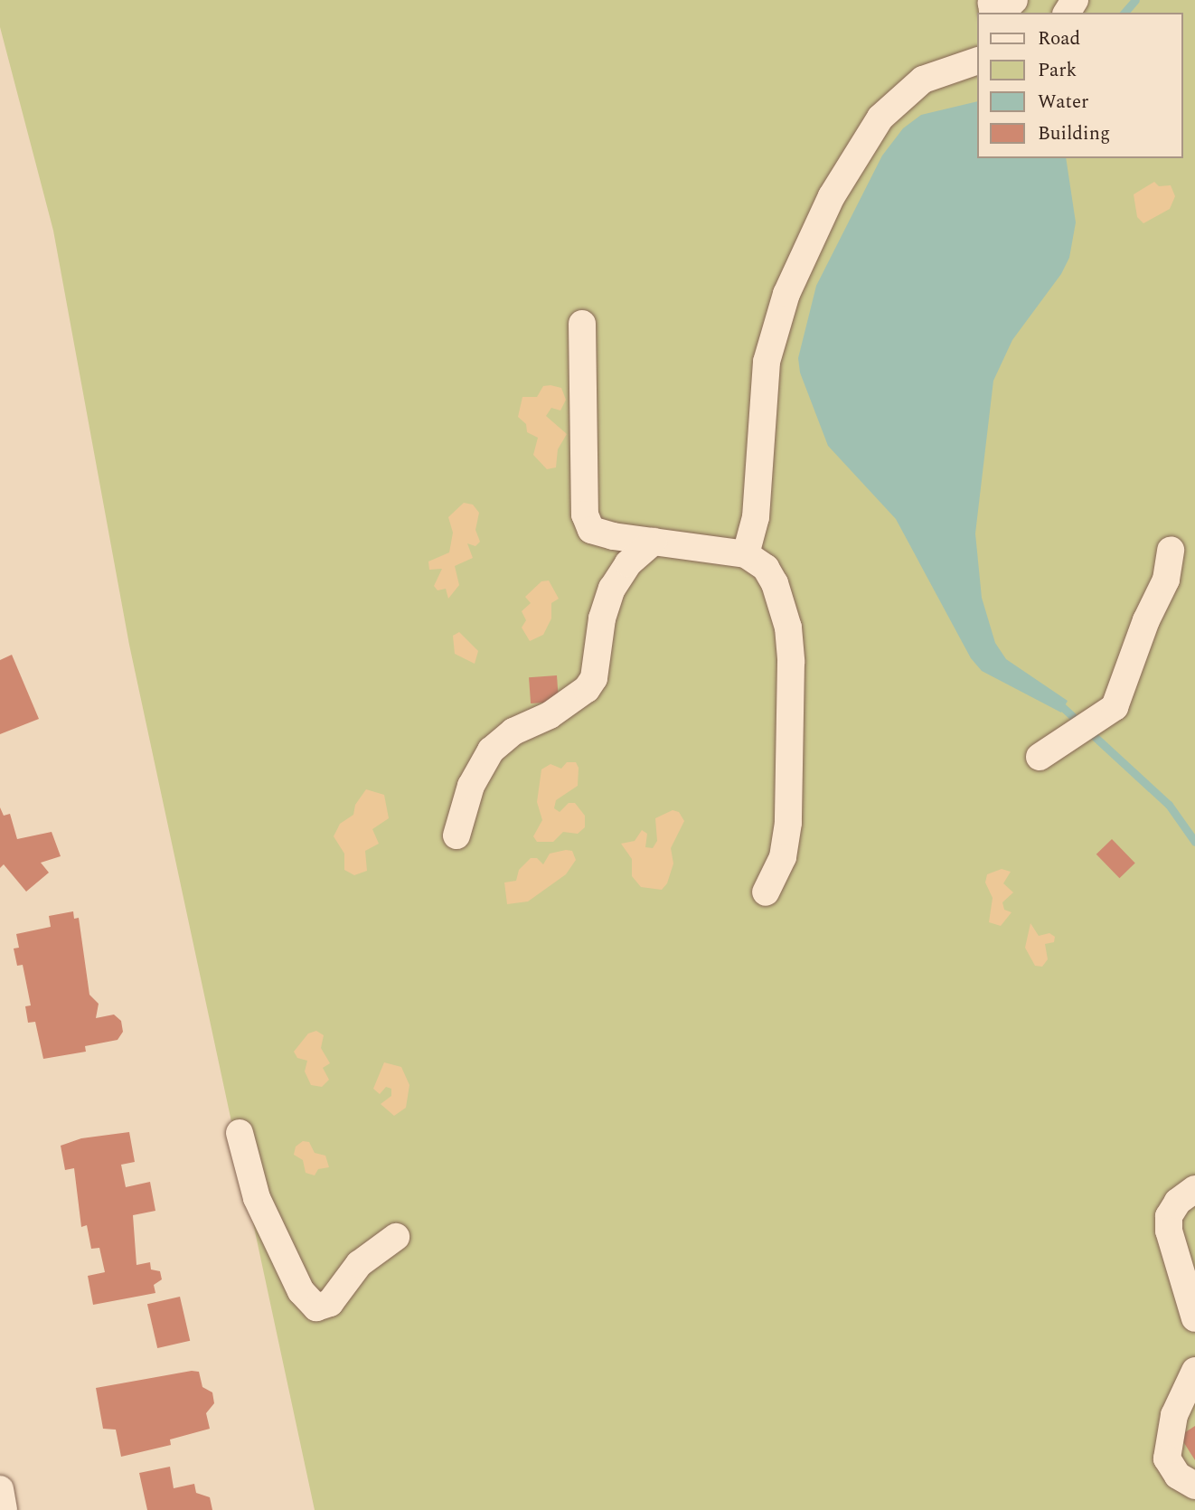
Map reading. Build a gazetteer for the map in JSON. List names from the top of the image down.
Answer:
{
  "legend": [
    "Road",
    "Park",
    "Water",
    "Building"
  ]
}
